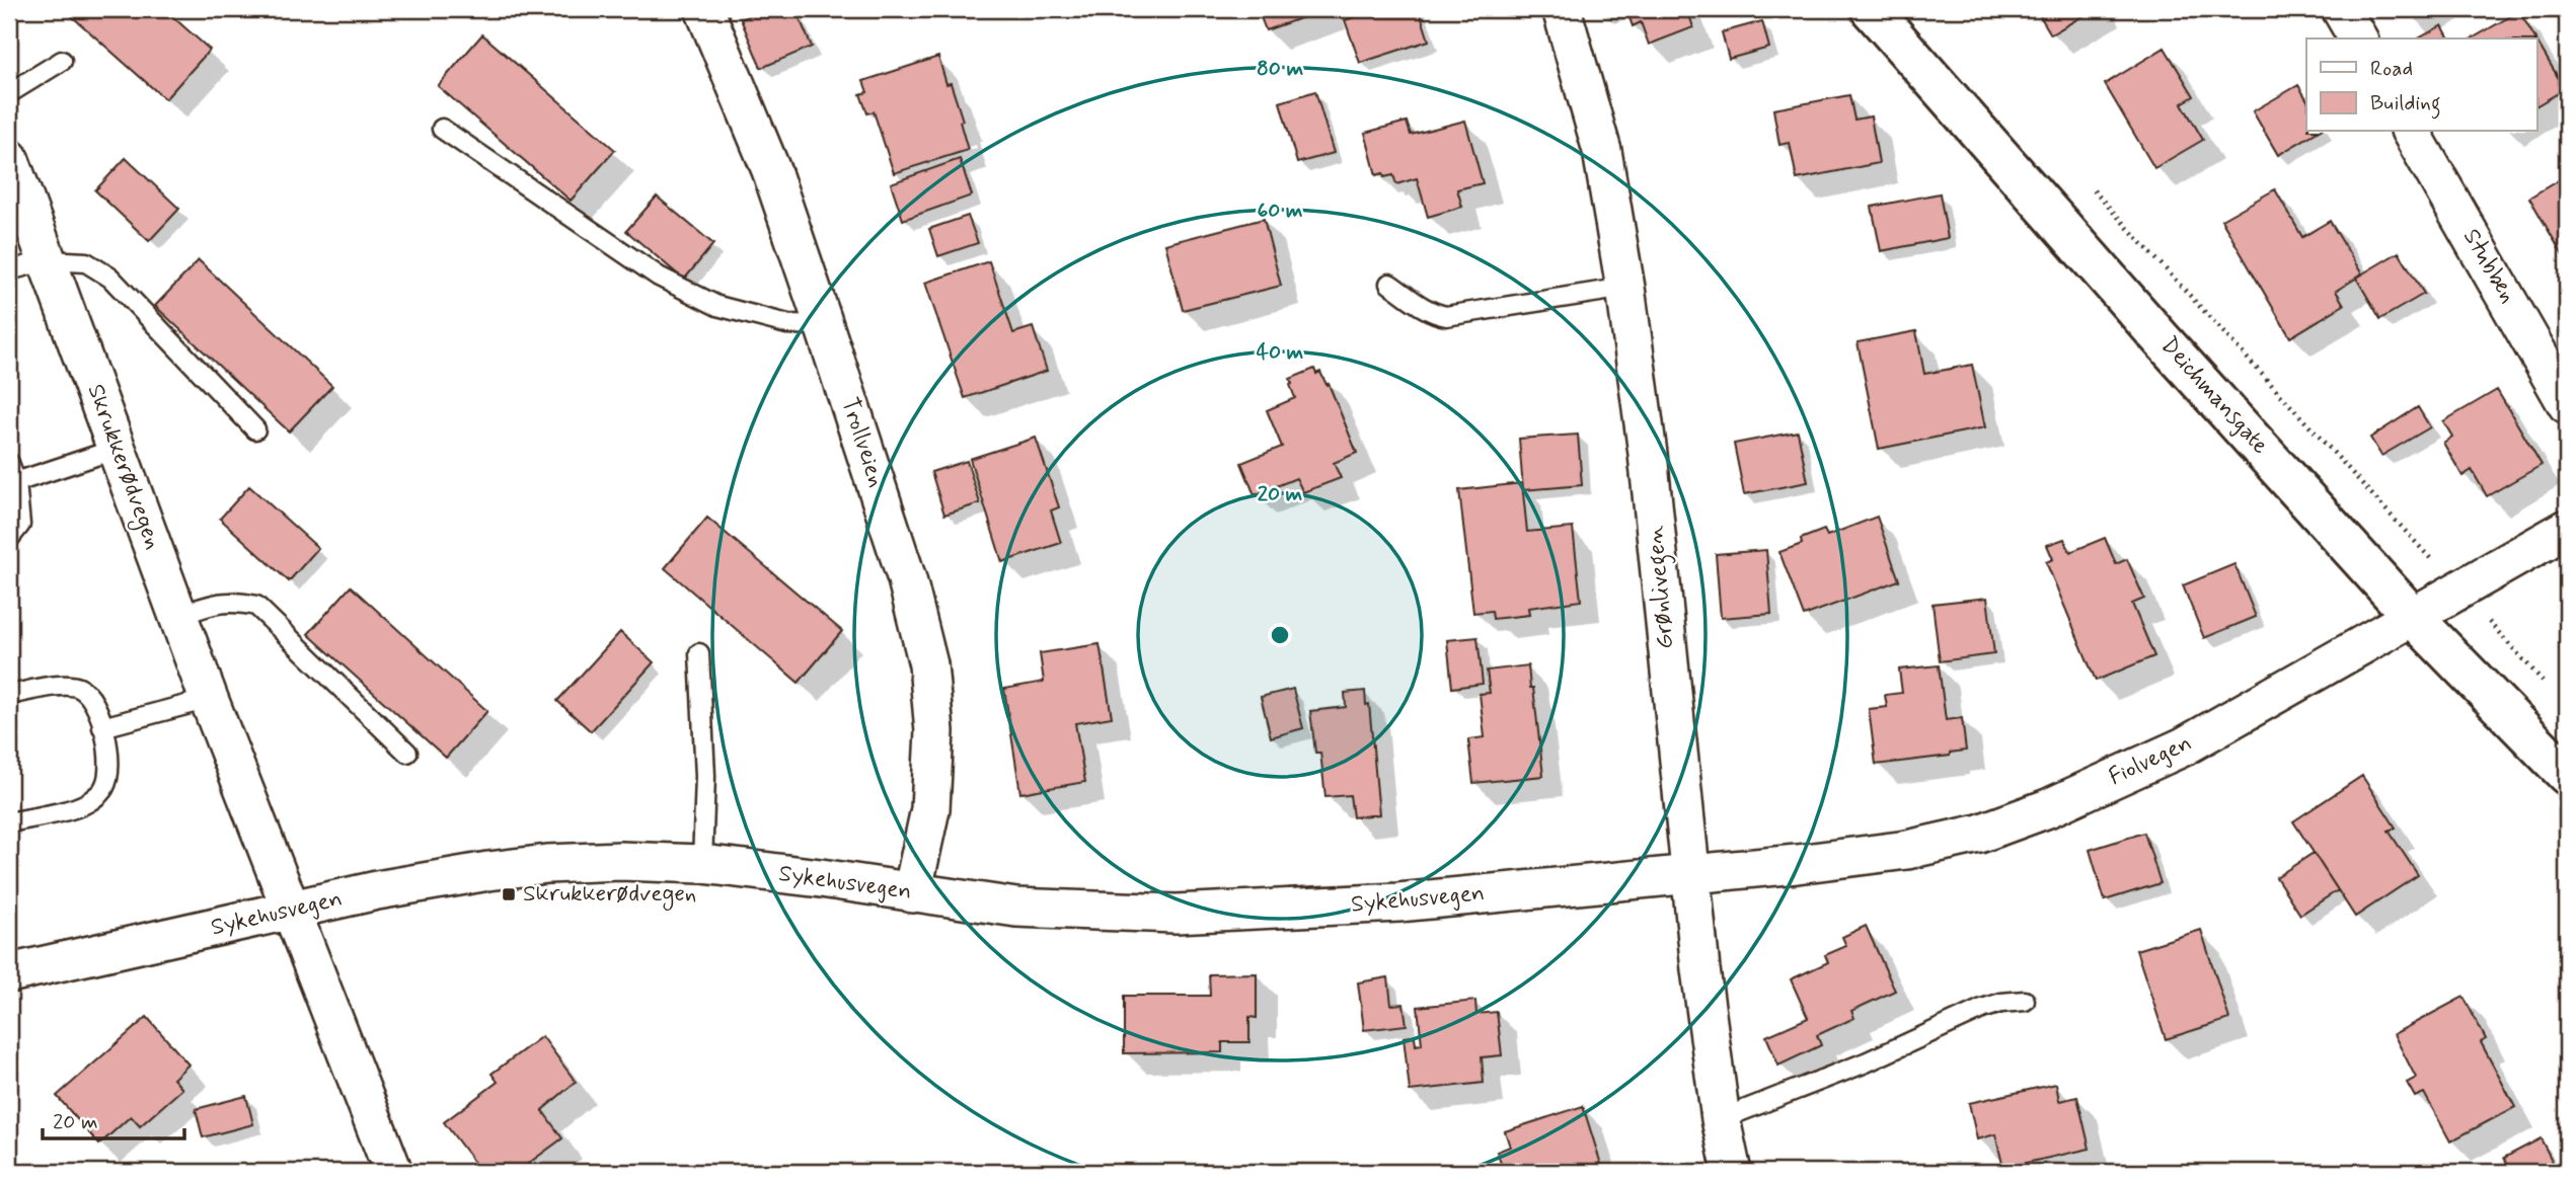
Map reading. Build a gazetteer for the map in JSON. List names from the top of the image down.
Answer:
{
  "streets": {
    "street": [
      "Stubben",
      "Deichmansgate",
      "Trollveien",
      "Skrukkerødvegen",
      "Grønlivegen",
      "Fiolvegen",
      "Sykehusvegen"
    ]
  },
  "crossings": [
    ["Deichmansgate", "Fiolvegen"],
    ["Trollveien", "Sykehusvegen"],
    ["Skrukkerødvegen", "Sykehusvegen"],
    ["Grønlivegen", "Fiolvegen"],
    ["Grønlivegen", "Sykehusvegen"],
    ["Fiolvegen", "Sykehusvegen"]
  ],
  "places": {
    "transit": ["Skrukkerødvegen"]
  },
  "legend": ["Road", "Building"],
  "scale_bar": "20 m",
  "rings": [
    "80 m",
    "60 m",
    "40 m",
    "20 m"
  ]
}
